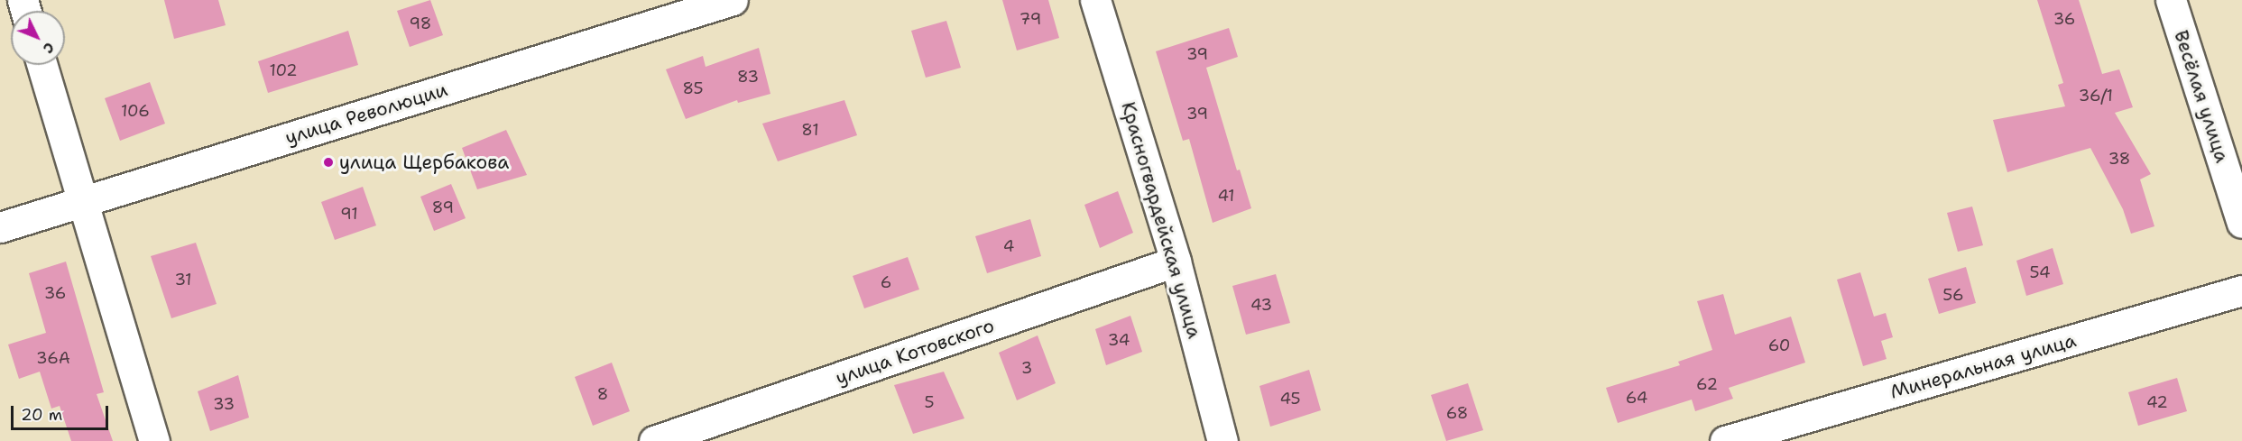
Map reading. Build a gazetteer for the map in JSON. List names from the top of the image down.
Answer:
{
  "streets": {
    "street": [
      "Весёлая улица",
      "улица Революции",
      "Красногвардейская улица",
      "улица Котовского",
      "Минеральная улица"
    ]
  },
  "crossings": [
    ["Красногвардейская улица", "улица Котовского"]
  ],
  "places": ["улица Щербакова"],
  "house_numbers": [
    "79",
    "36",
    "98",
    "39",
    "102",
    "83",
    "85",
    "36/1",
    "106",
    "39",
    "81",
    "38",
    "41",
    "89",
    "91",
    "4",
    "54",
    "31",
    "6",
    "36",
    "56",
    "43",
    "34",
    "60",
    "36А",
    "3",
    "62",
    "8",
    "64",
    "45",
    "5",
    "42",
    "33",
    "68"
  ],
  "scale_bar": "20 m",
  "north": "bottom right"
}
